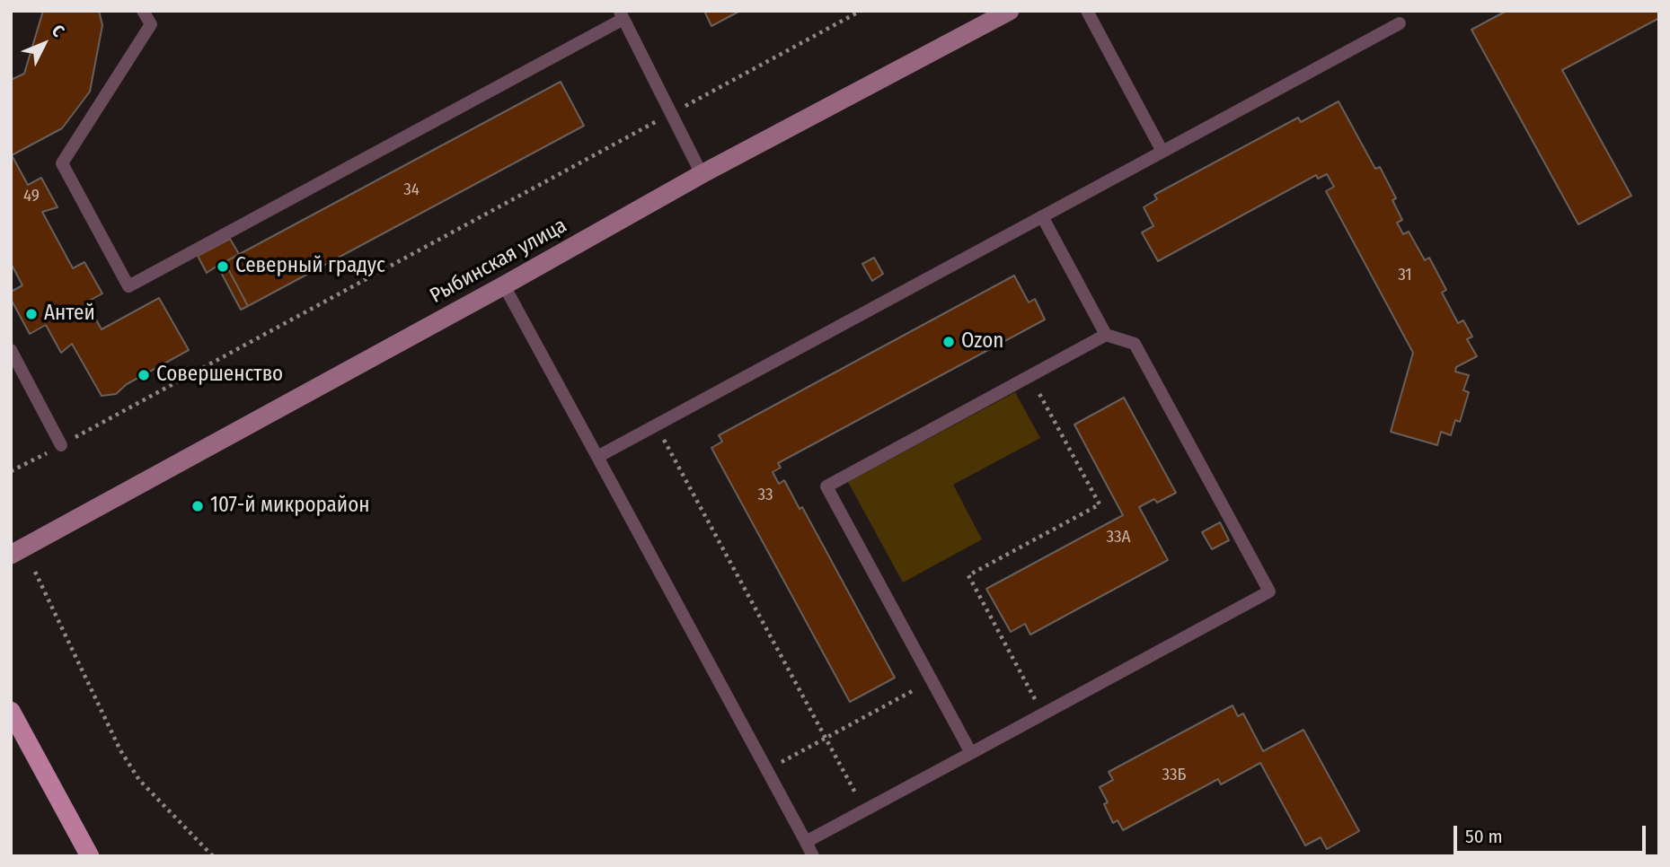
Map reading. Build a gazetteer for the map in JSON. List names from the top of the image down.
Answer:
{
  "streets": {
    "main road": ["Рыбинская улица"]
  },
  "places": [
    "Северный градус",
    "Антей",
    "Ozon",
    "Совершенство",
    "107-й микрорайон"
  ],
  "house_numbers": [
    "34",
    "49",
    "31",
    "33",
    "33А",
    "33Б"
  ],
  "scale_bar": "50 m",
  "north": "top right"
}
